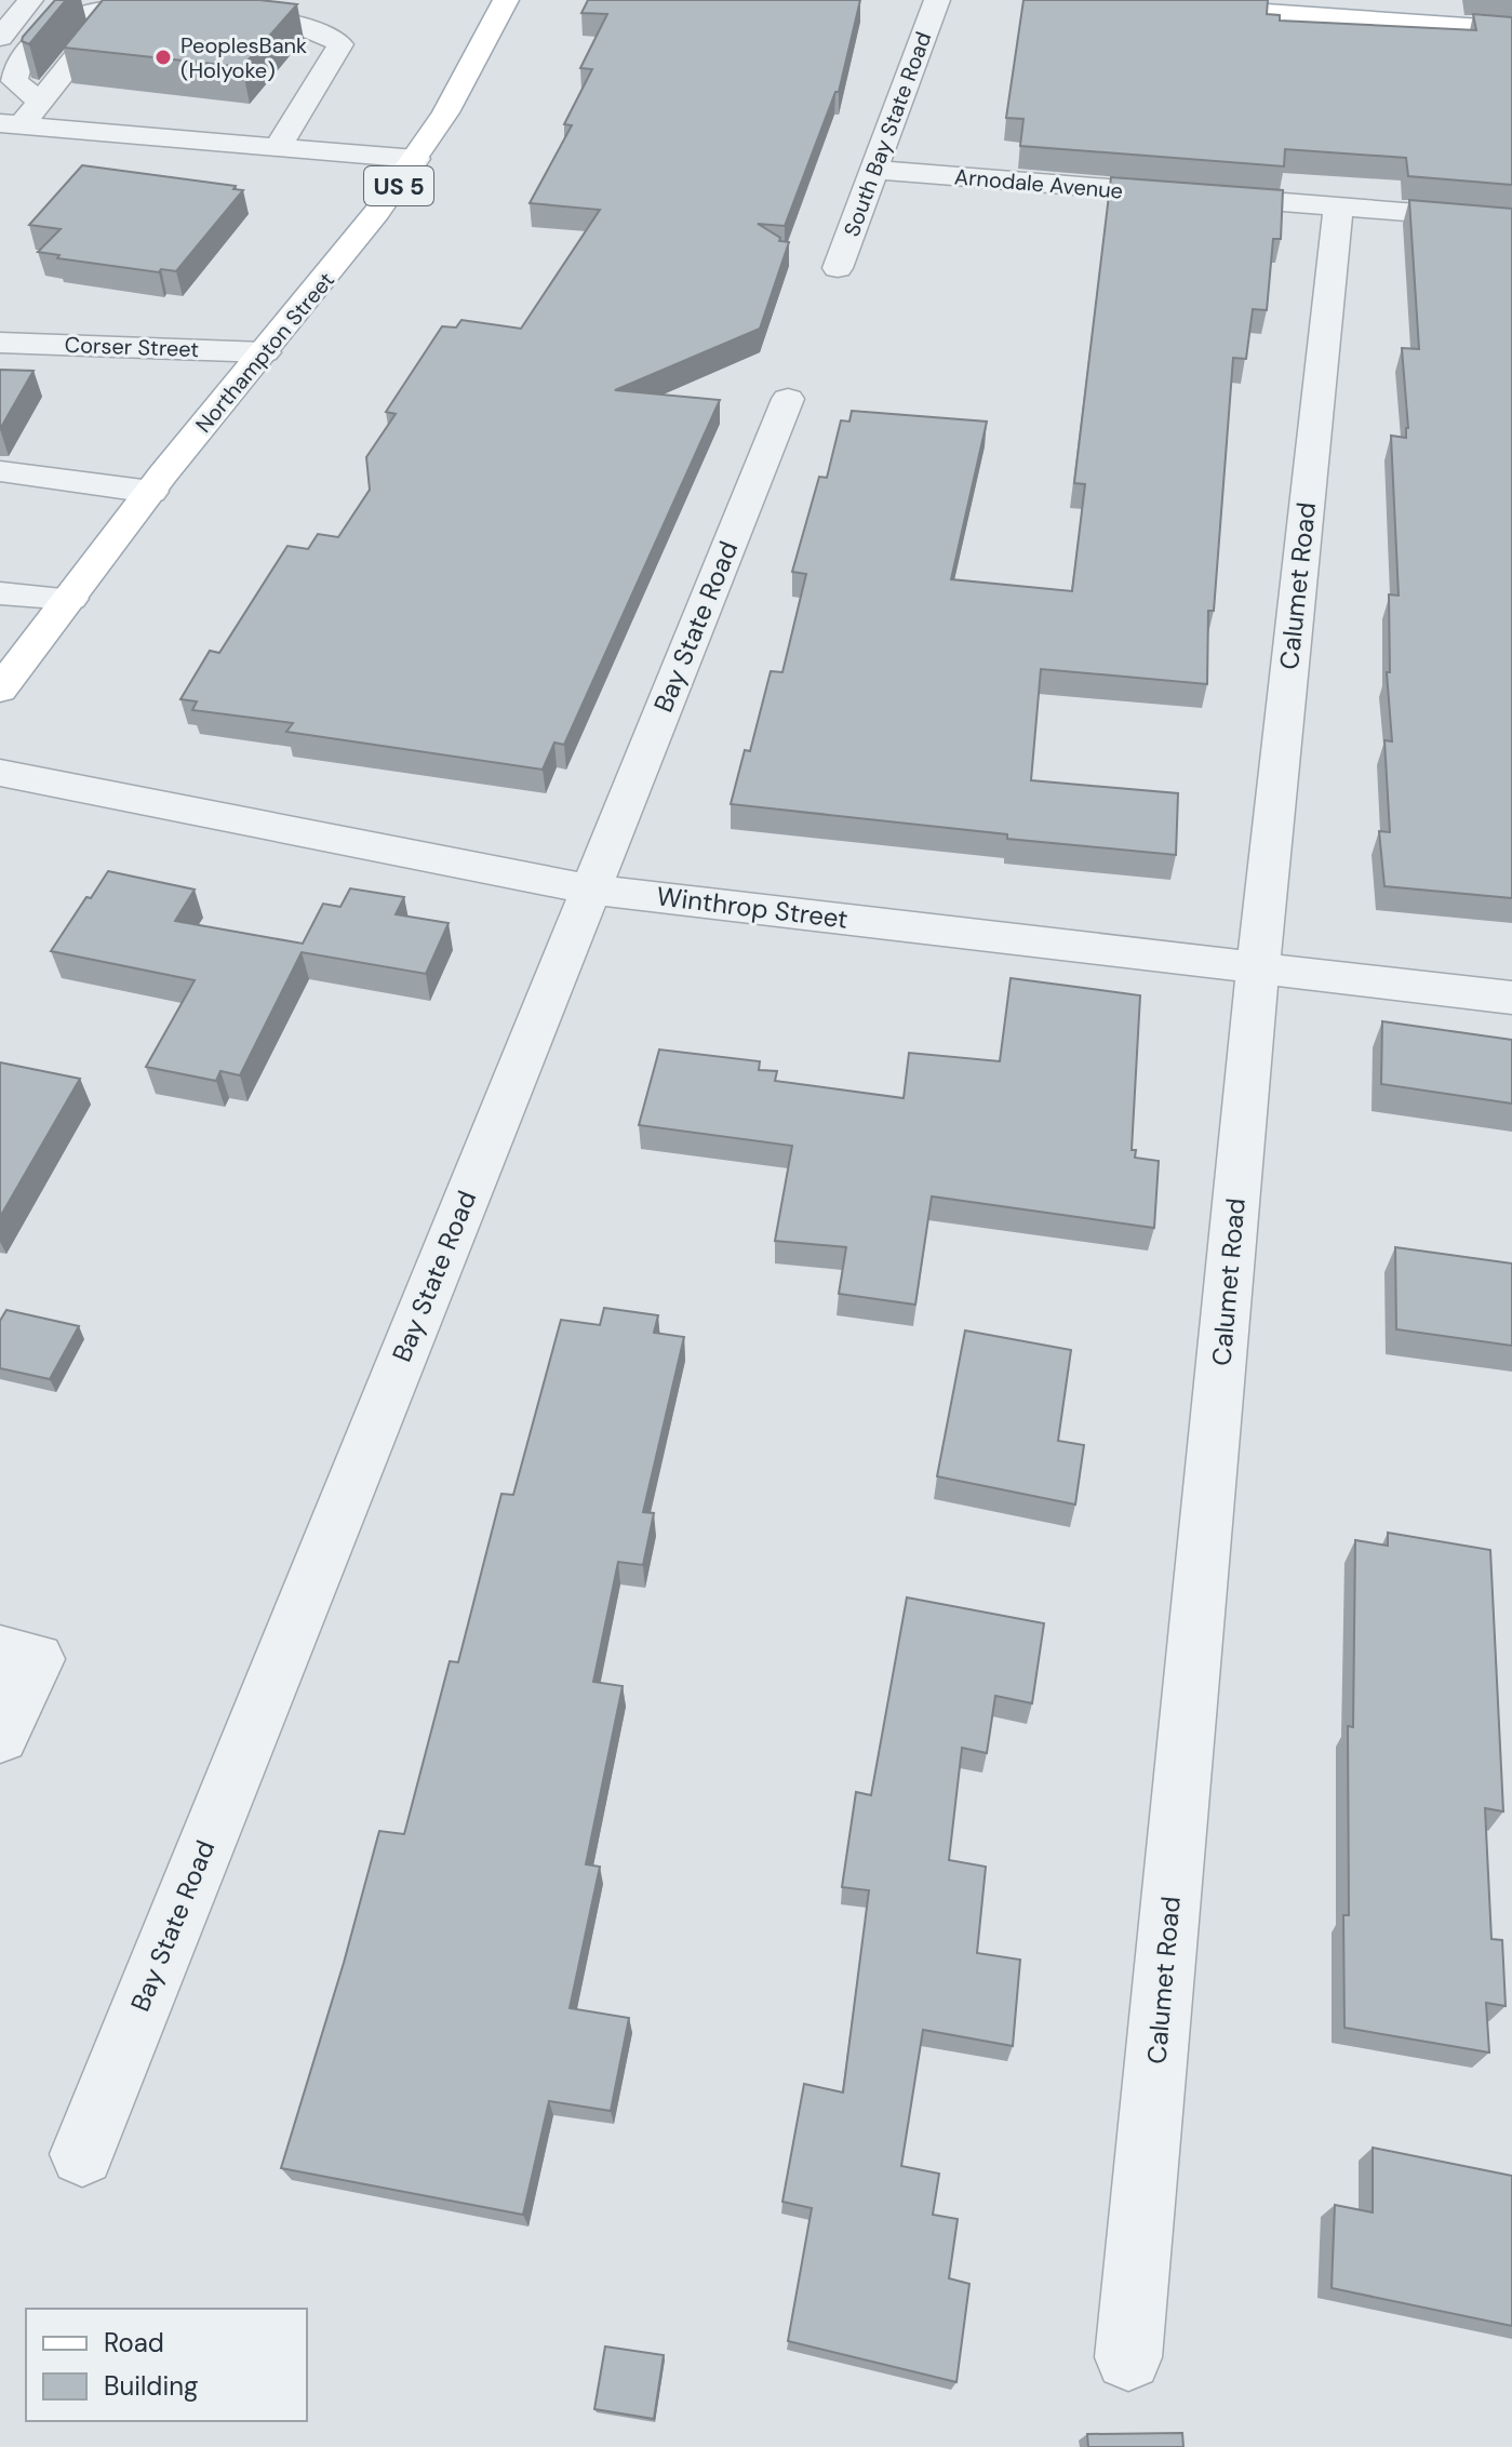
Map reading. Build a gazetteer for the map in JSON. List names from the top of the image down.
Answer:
{
  "streets": {
    "main road": ["US 5", "Northampton Street"],
    "street": [
      "South Bay State Road",
      "Arnodale Avenue",
      "Corser Street",
      "Calumet Road",
      "Bay State Road",
      "Winthrop Street"
    ]
  },
  "crossings": [
    ["South Bay State Road", "Arnodale Avenue"],
    ["Arnodale Avenue", "Calumet Road"],
    ["Corser Street", "Northampton Street"],
    ["Calumet Road", "Winthrop Street"],
    ["Bay State Road", "Winthrop Street"]
  ],
  "places": ["PeoplesBank (Holyoke)"],
  "legend": ["Road", "Building"]
}
